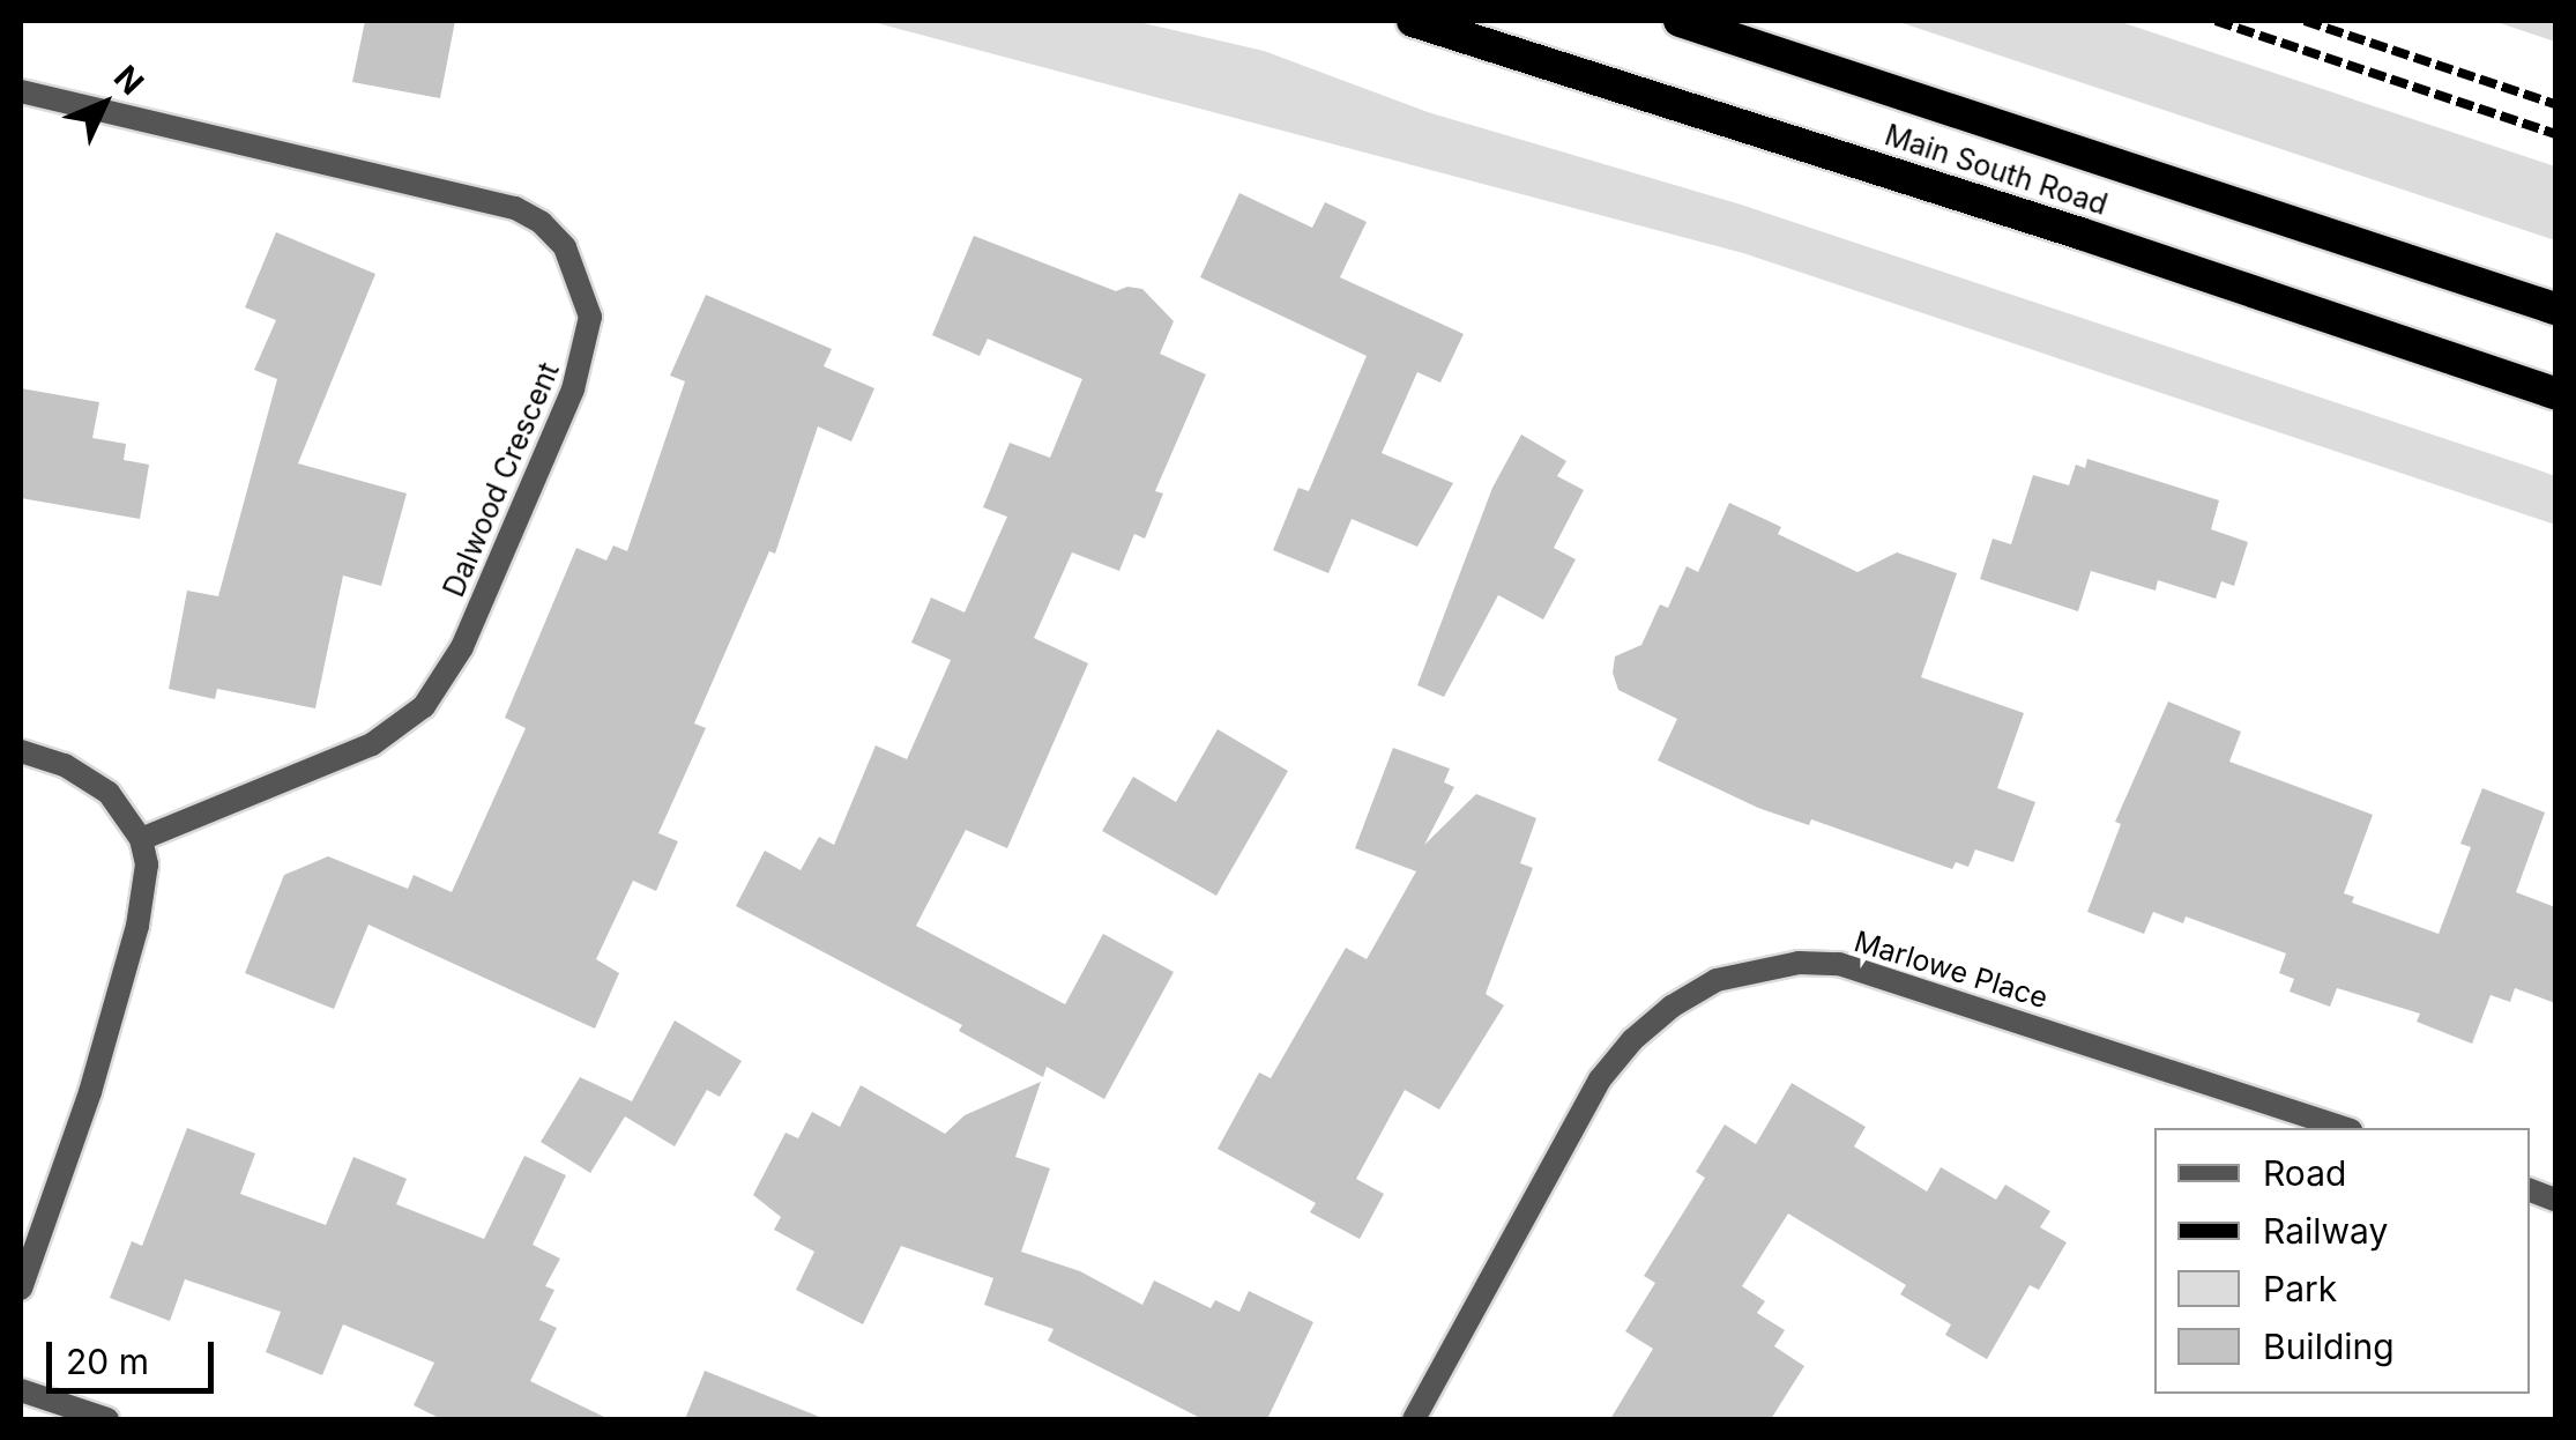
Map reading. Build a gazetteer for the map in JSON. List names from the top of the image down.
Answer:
{
  "streets": {
    "highway": ["Main South Road"],
    "street": ["Dalwood Crescent", "Marlowe Place"]
  },
  "legend": [
    "Road",
    "Railway",
    "Park",
    "Building"
  ],
  "scale_bar": "20 m",
  "north": "top right"
}
